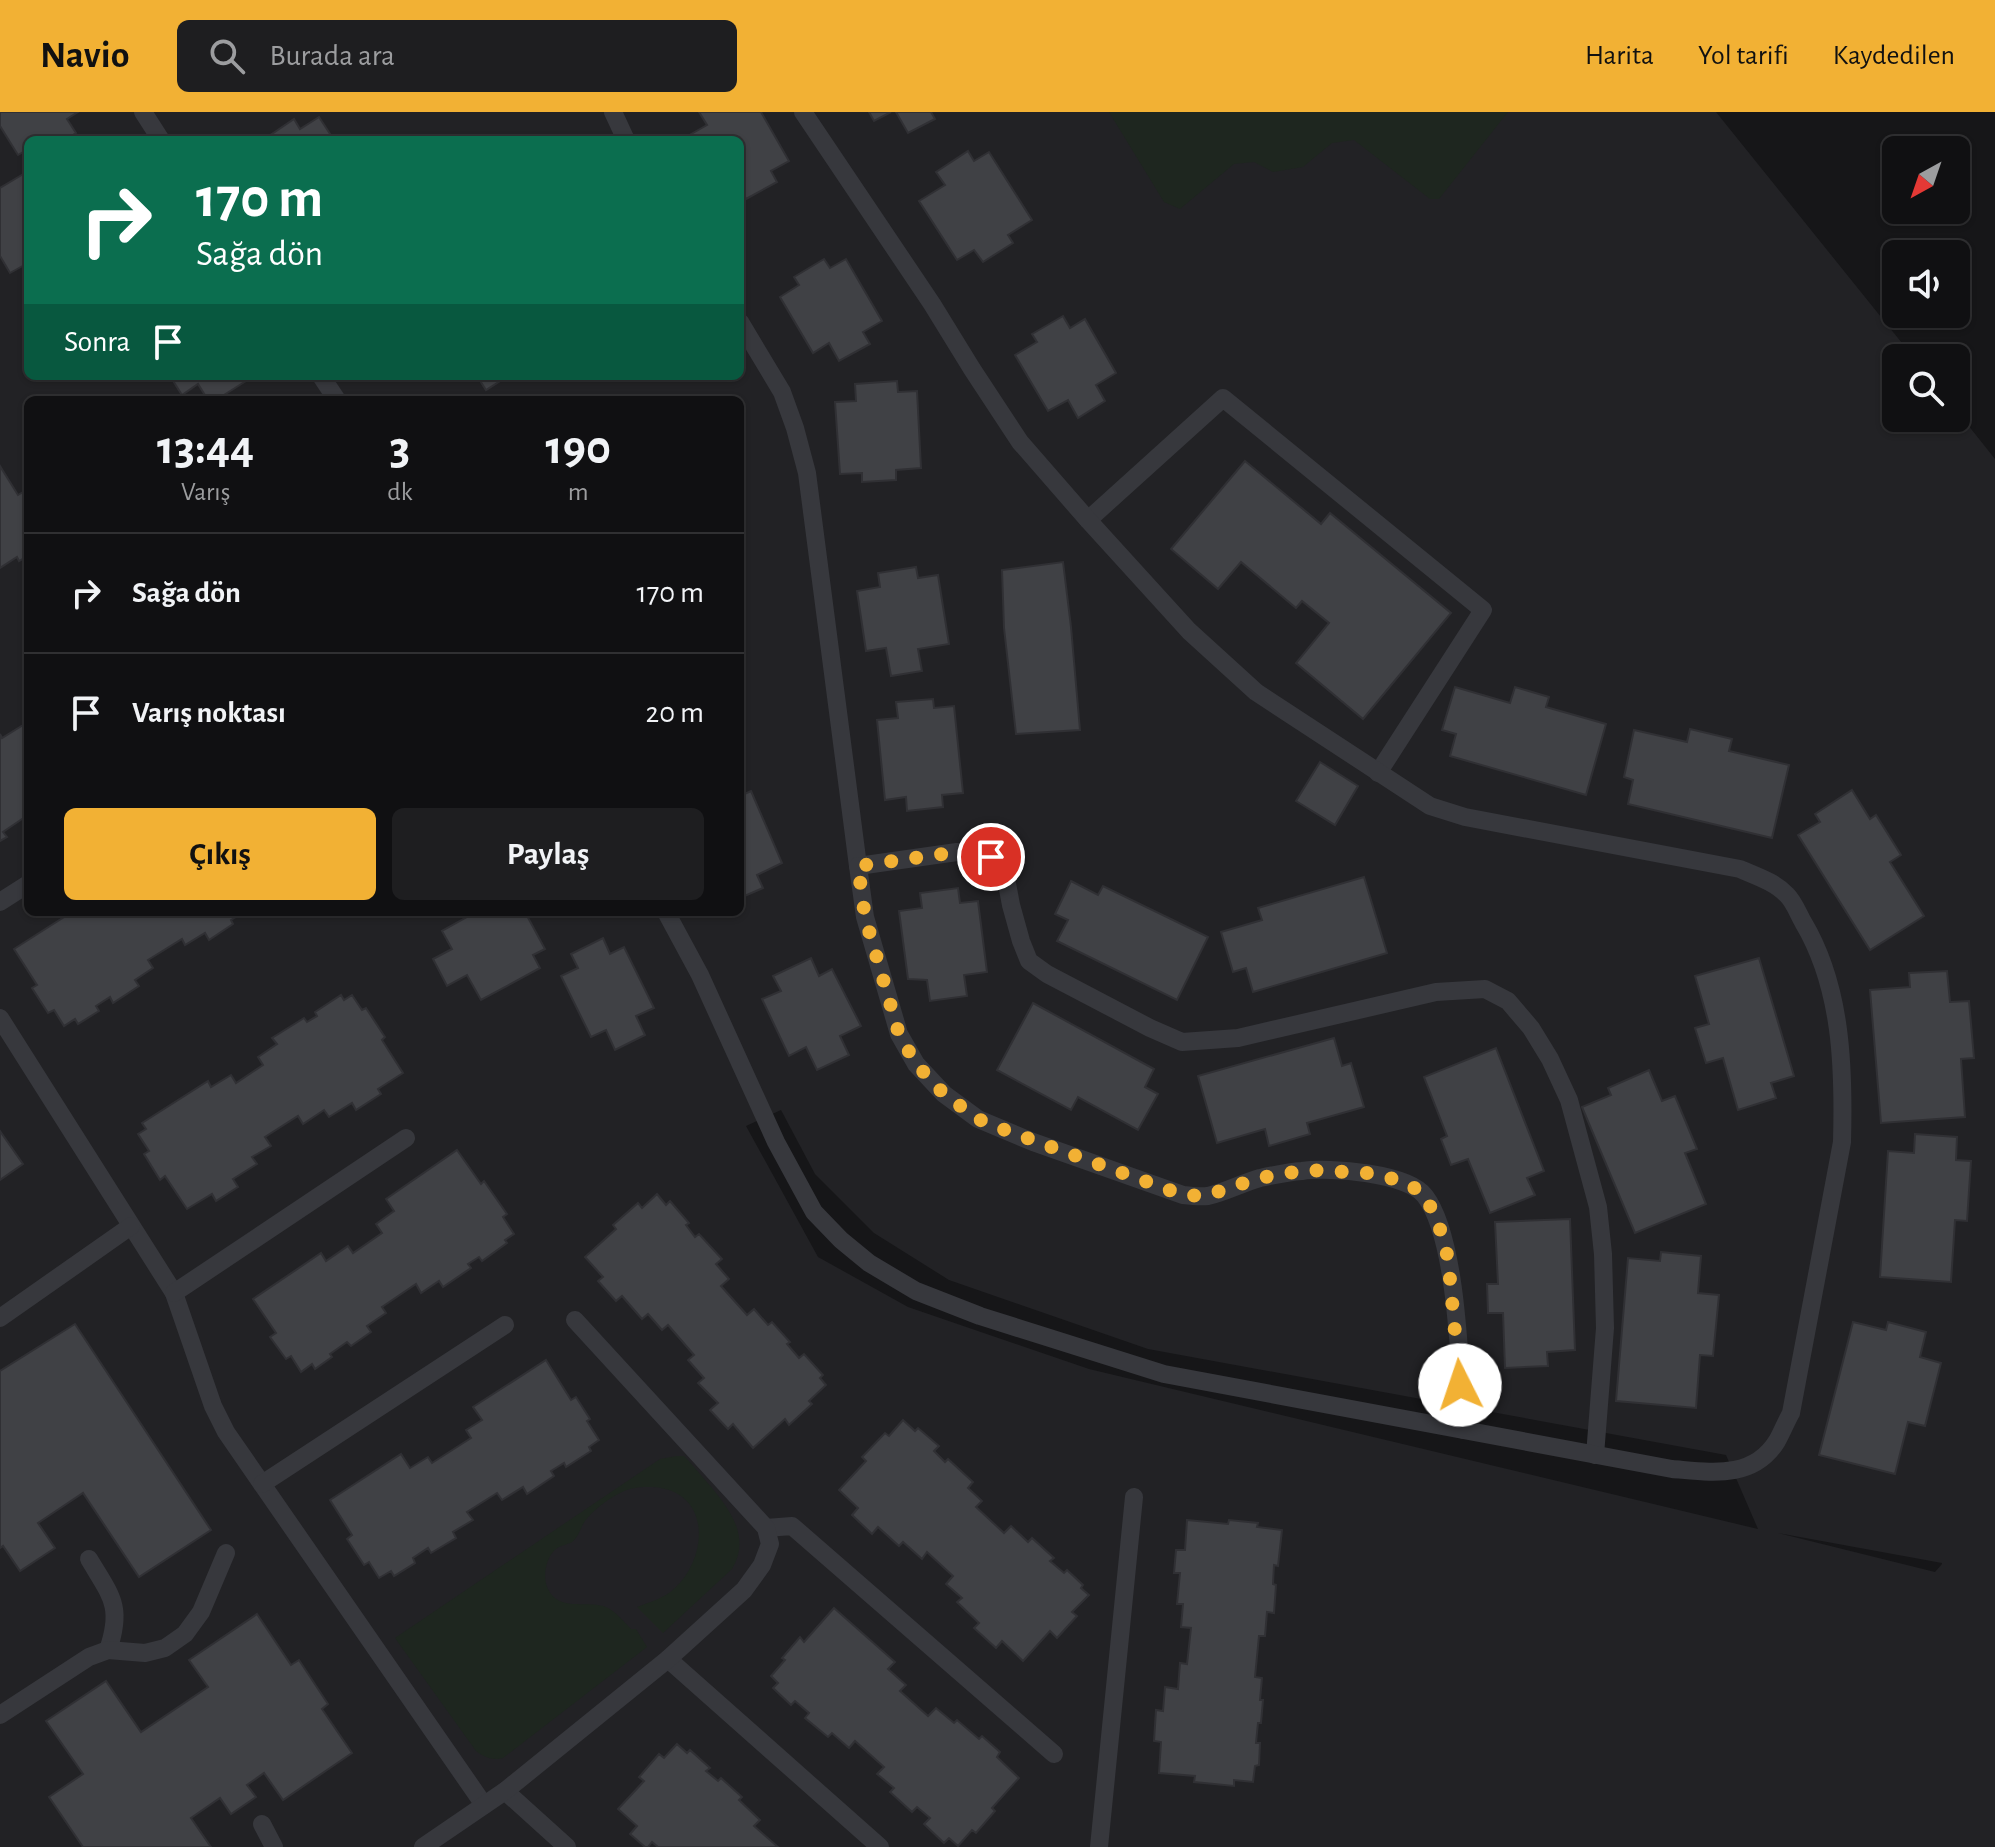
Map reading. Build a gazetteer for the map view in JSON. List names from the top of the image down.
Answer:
{
  "north": "bottom left",
  "page": {
    "header": "Navio",
    "search": "Burada ara",
    "nav": ["Harita", "Yol tarifi", "Kaydedilen"],
    "turn": ["170 m", "Sağa dön"],
    "then": "Sonra",
    "eta": [
      "13:44",
      "Varış",
      "3",
      "dk",
      "190",
      "m"
    ],
    "list": [
      {
        "name": "Sağa dön",
        "value": "170 m"
      },
      {
        "name": "Varış noktası",
        "value": "20 m"
      }
    ],
    "buttons": ["Çıkış", "Paylaş"]
  }
}
